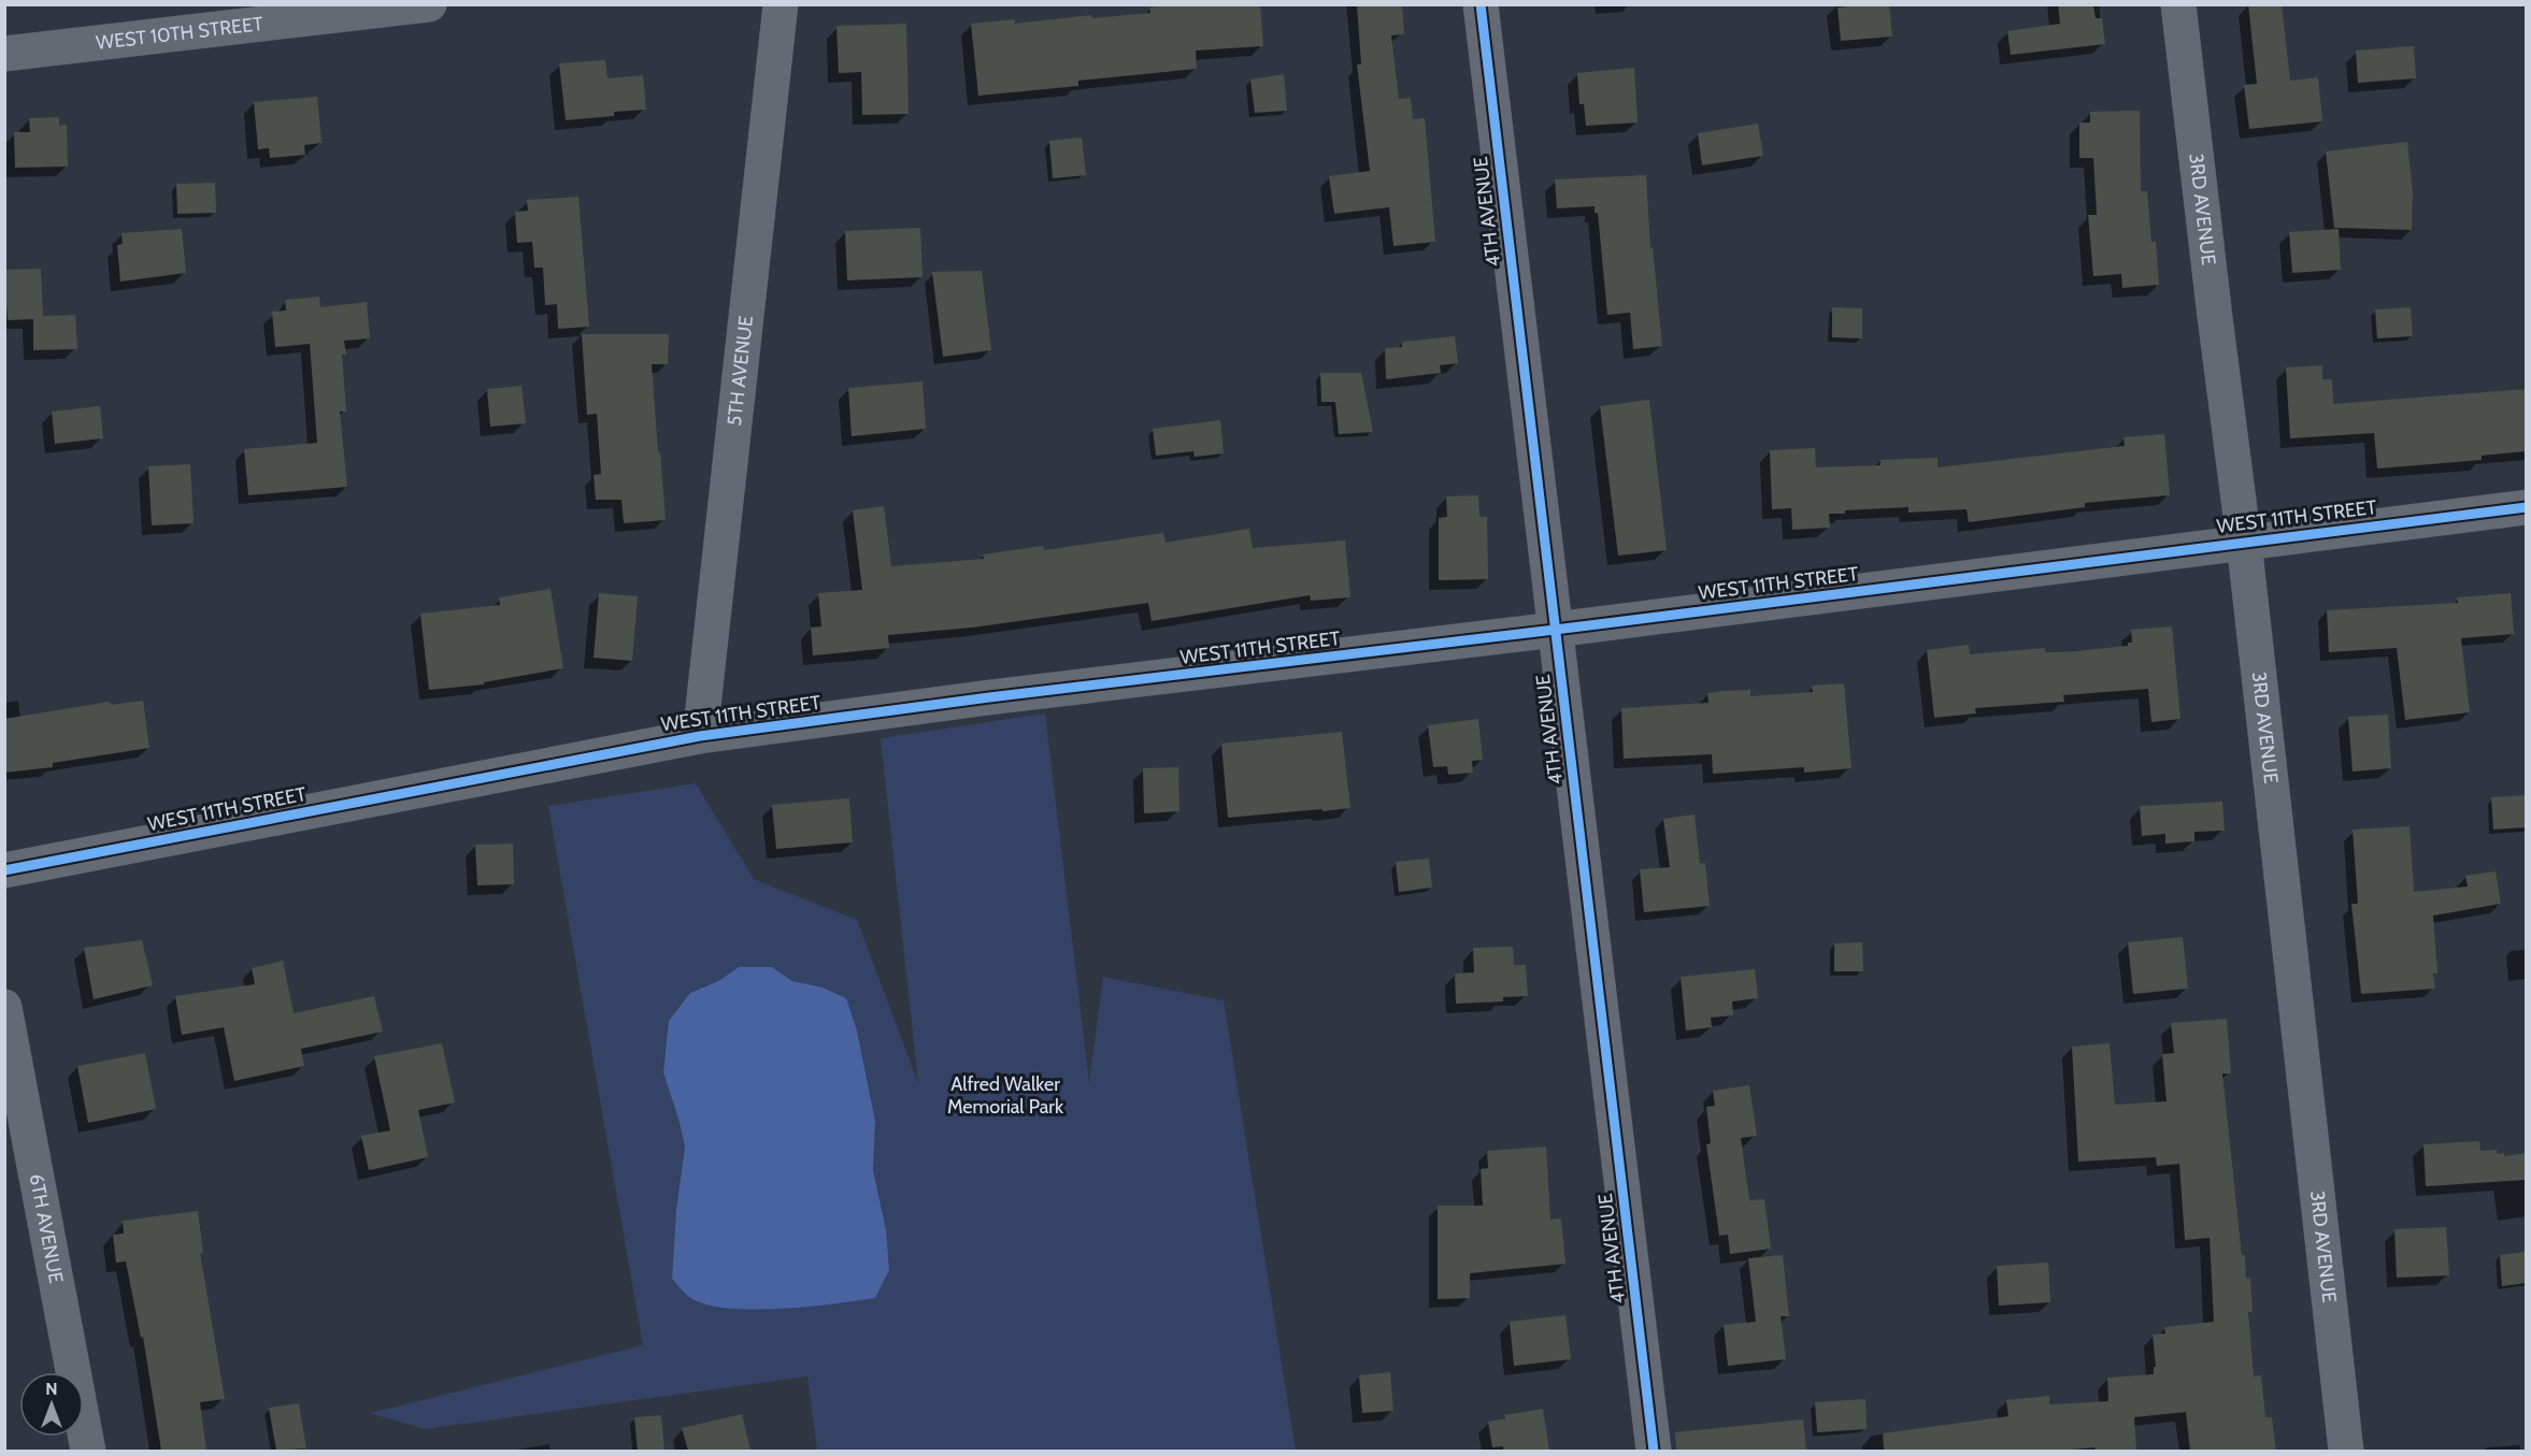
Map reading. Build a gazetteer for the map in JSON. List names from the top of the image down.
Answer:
{
  "streets": {
    "street": [
      "WEST 10TH STREET",
      "3RD AVENUE",
      "4TH AVENUE",
      "5TH AVENUE",
      "WEST 11TH STREET",
      "6TH AVENUE"
    ]
  },
  "crossings": [
    ["3RD AVENUE", "WEST 11TH STREET"],
    ["4TH AVENUE", "WEST 11TH STREET"],
    ["5TH AVENUE", "WEST 11TH STREET"]
  ],
  "parks": ["Alfred Walker Memorial Park"],
  "north": "top"
}
